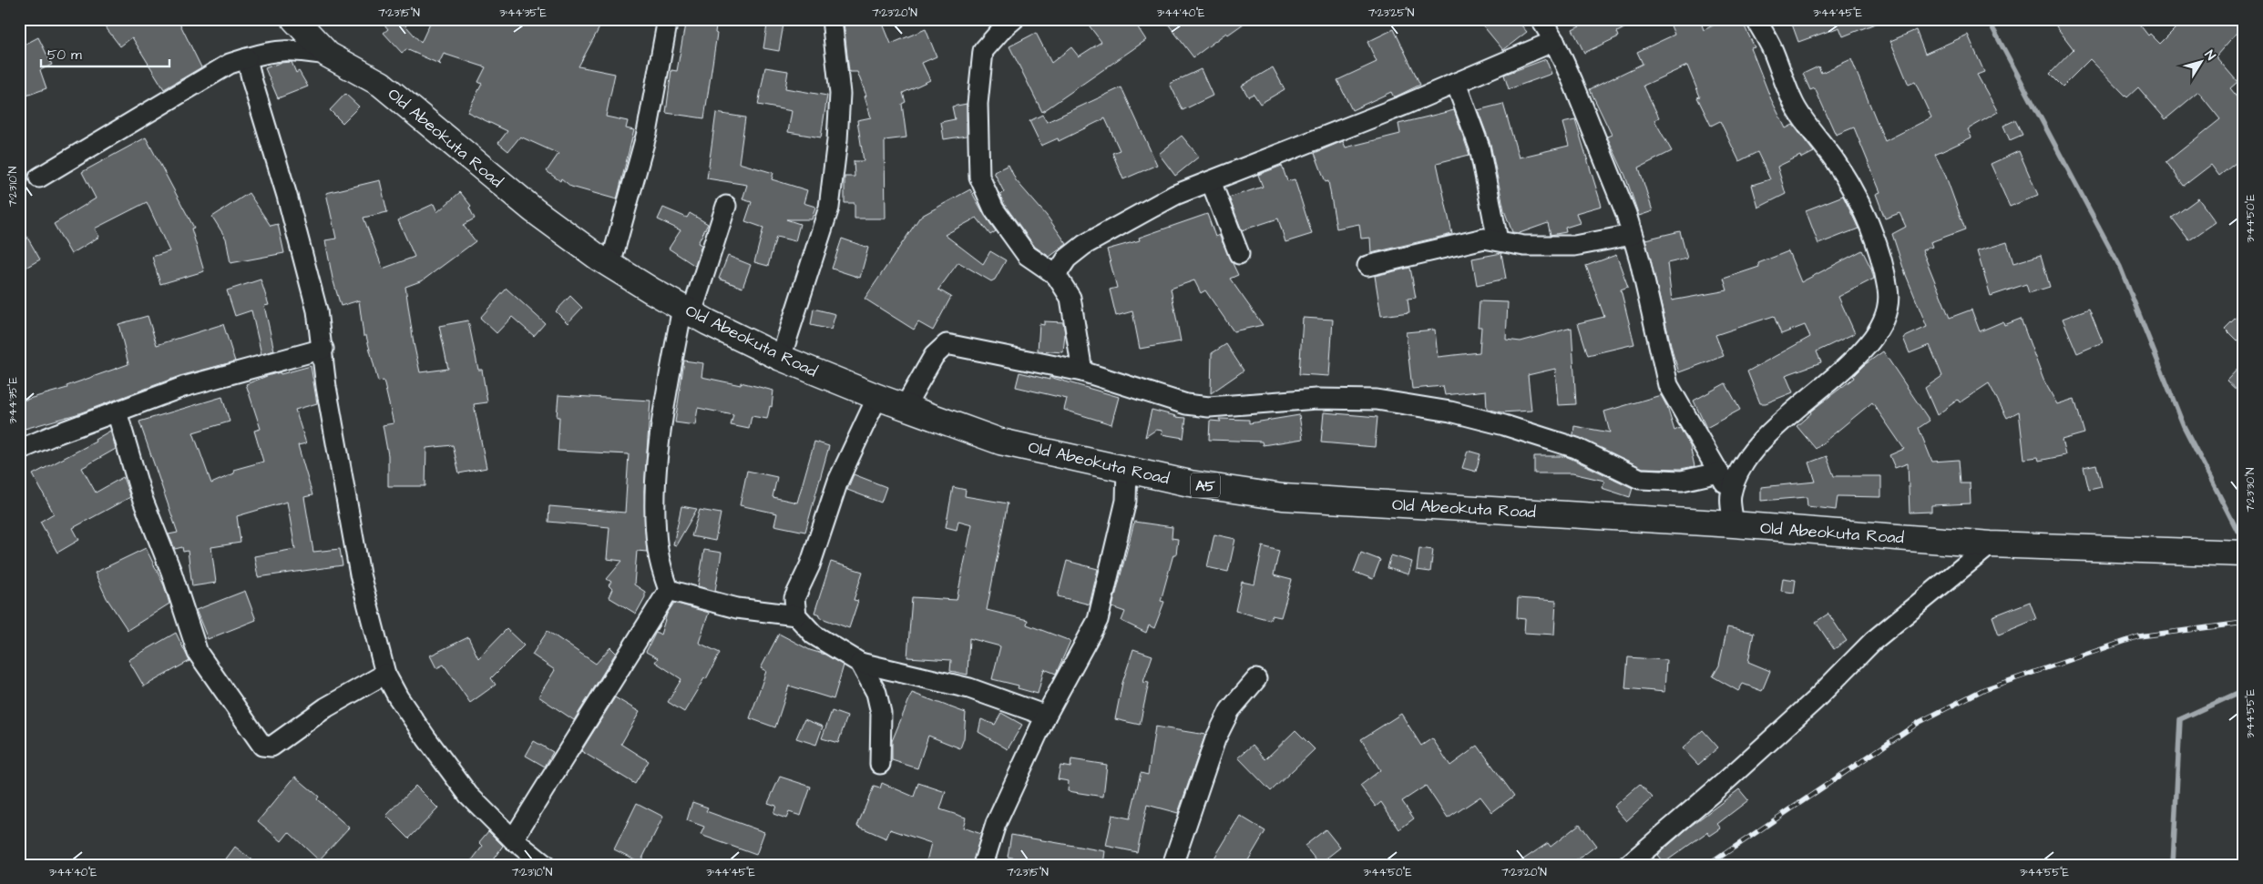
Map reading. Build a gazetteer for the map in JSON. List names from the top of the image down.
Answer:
{
  "streets": {
    "highway": ["Old Abeokuta Road", "A5"]
  },
  "scale_bar": "50 m",
  "north": "top right",
  "coordinates": [
    "7°23'15\"N",
    "3°44'35\"E",
    "7°23'20\"N",
    "3°44'40\"E",
    "7°23'25\"N",
    "3°44'45\"E",
    "7°23'10\"N",
    "3°44'50\"E",
    "7°23'30\"N",
    "3°44'55\"E"
  ]
}
